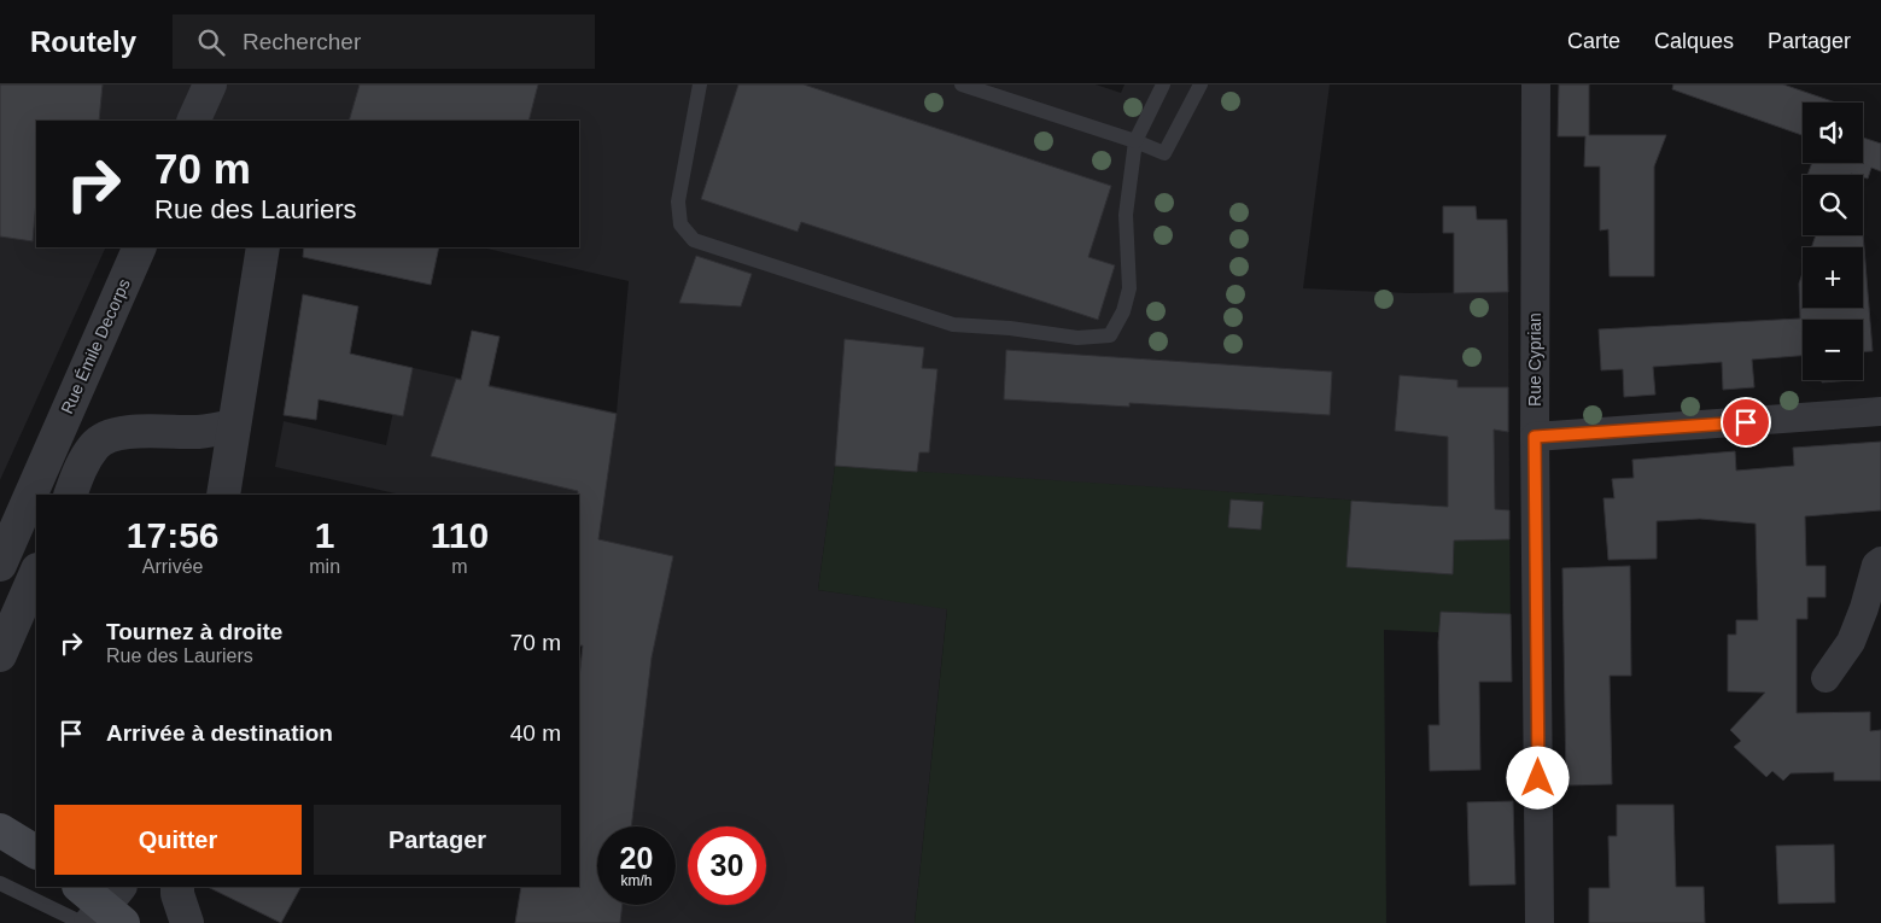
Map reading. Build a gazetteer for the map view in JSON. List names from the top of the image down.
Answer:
{
  "streets": {
    "street": ["Rue Émile Decorps", "Rue Cyprian"]
  },
  "page": {
    "header": "Routely",
    "search": "Rechercher",
    "nav": ["Carte", "Calques", "Partager"],
    "map_buttons": ["+", "−"],
    "turn": ["70 m", "Rue des Lauriers"],
    "eta": [
      "17:56",
      "Arrivée",
      "1",
      "min",
      "110",
      "m"
    ],
    "list": [
      {
        "name": "Tournez à droite",
        "note": "Rue des Lauriers",
        "value": "70 m"
      },
      {
        "name": "Arrivée à destination",
        "value": "40 m"
      }
    ],
    "buttons": ["Quitter", "Partager"],
    "speed": "20 km/h",
    "limit": "30"
  }
}
